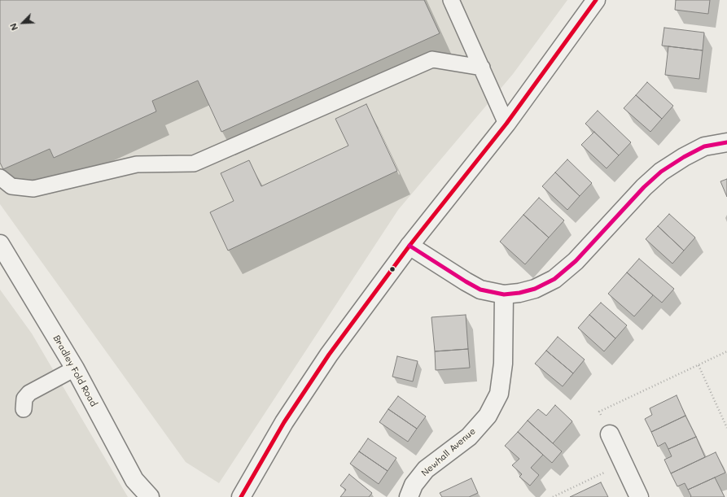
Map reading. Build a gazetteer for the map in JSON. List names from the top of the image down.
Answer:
{
  "streets": {
    "street": ["Bradley Fold Road", "Newhall Avenue"]
  },
  "north": "bottom left"
}
